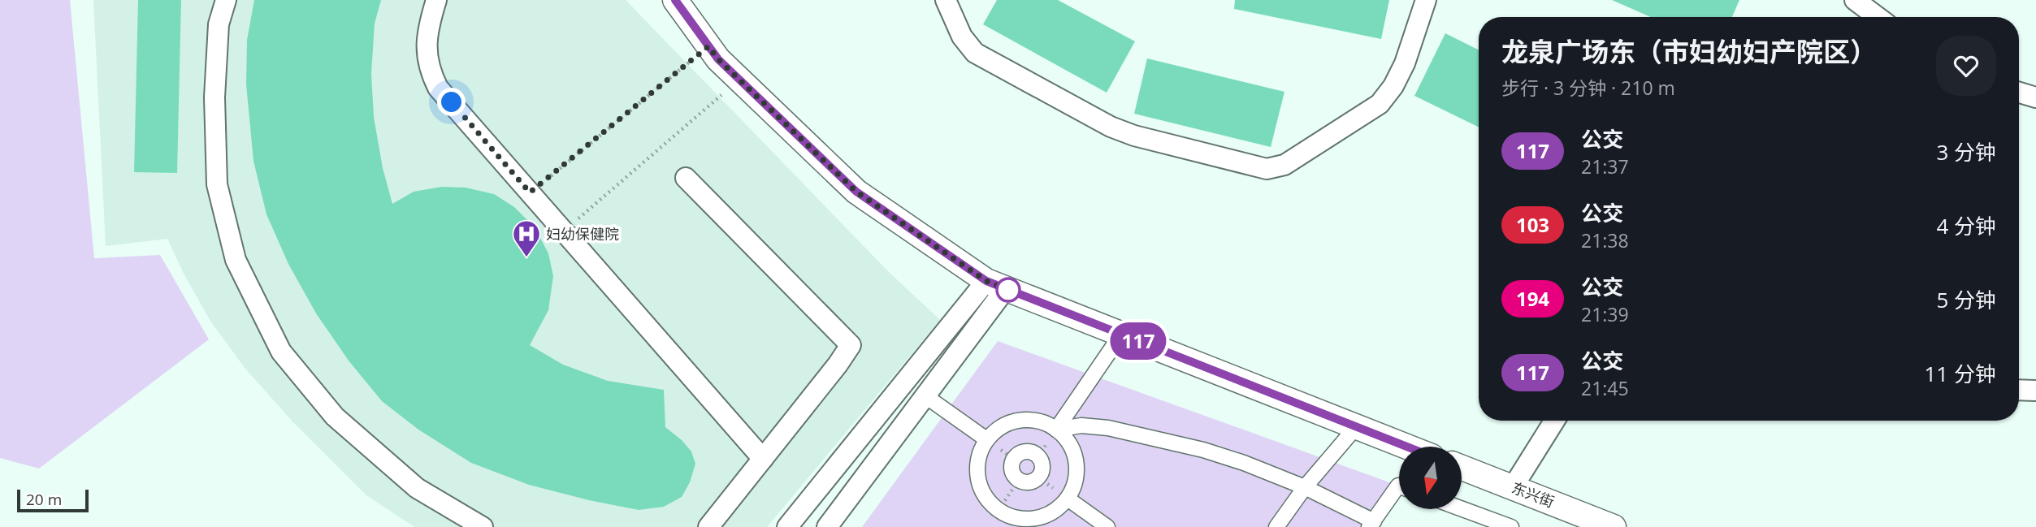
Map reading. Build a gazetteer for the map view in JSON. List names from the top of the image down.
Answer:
{
  "streets": {
    "street": ["东兴街"]
  },
  "places": {
    "hospital": ["妇幼保健院"]
  },
  "lines": ["bus line 117"],
  "scale_bar": "20 m",
  "north": "bottom",
  "page": {
    "on_map": "117",
    "heading": ["龙泉广场东（市妇幼妇产院区）", "步行 · 3 分钟 · 210 m"],
    "list": [
      {
        "mark": "117",
        "name": "公交",
        "note": "21:37",
        "value": "3 分钟"
      },
      {
        "mark": "103",
        "name": "公交",
        "note": "21:38",
        "value": "4 分钟"
      },
      {
        "mark": "194",
        "name": "公交",
        "note": "21:39",
        "value": "5 分钟"
      },
      {
        "mark": "117",
        "name": "公交",
        "note": "21:45",
        "value": "11 分钟"
      }
    ],
    "scale": "20 m"
  }
}
